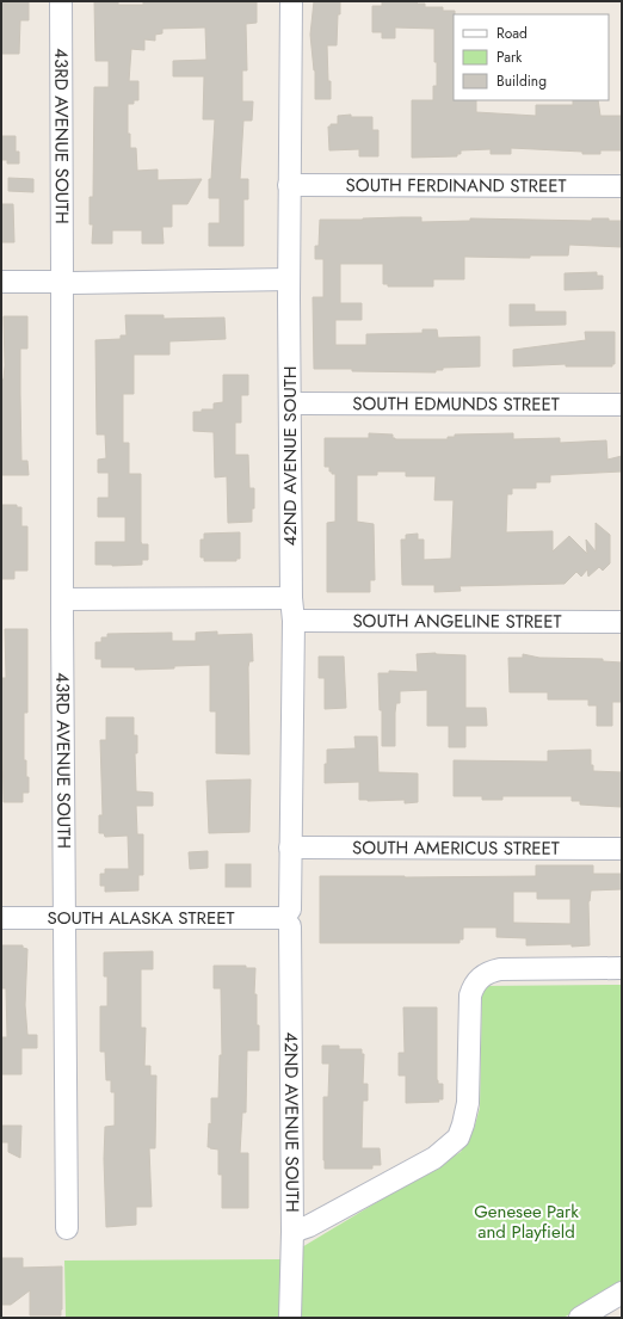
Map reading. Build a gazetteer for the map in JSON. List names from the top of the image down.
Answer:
{
  "streets": {
    "street": [
      "43RD AVENUE SOUTH",
      "SOUTH FERDINAND STREET",
      "SOUTH EDMUNDS STREET",
      "42ND AVENUE SOUTH",
      "SOUTH ANGELINE STREET",
      "SOUTH AMERICUS STREET",
      "SOUTH ALASKA STREET"
    ]
  },
  "crossings": [
    ["43RD AVENUE SOUTH", "SOUTH ALASKA STREET"],
    ["SOUTH FERDINAND STREET", "42ND AVENUE SOUTH"],
    ["SOUTH EDMUNDS STREET", "42ND AVENUE SOUTH"],
    ["42ND AVENUE SOUTH", "SOUTH ANGELINE STREET"],
    ["42ND AVENUE SOUTH", "SOUTH AMERICUS STREET"],
    ["42ND AVENUE SOUTH", "SOUTH ALASKA STREET"]
  ],
  "parks": ["Genesee Park and Playfield"],
  "legend": ["Road", "Park", "Building"]
}
